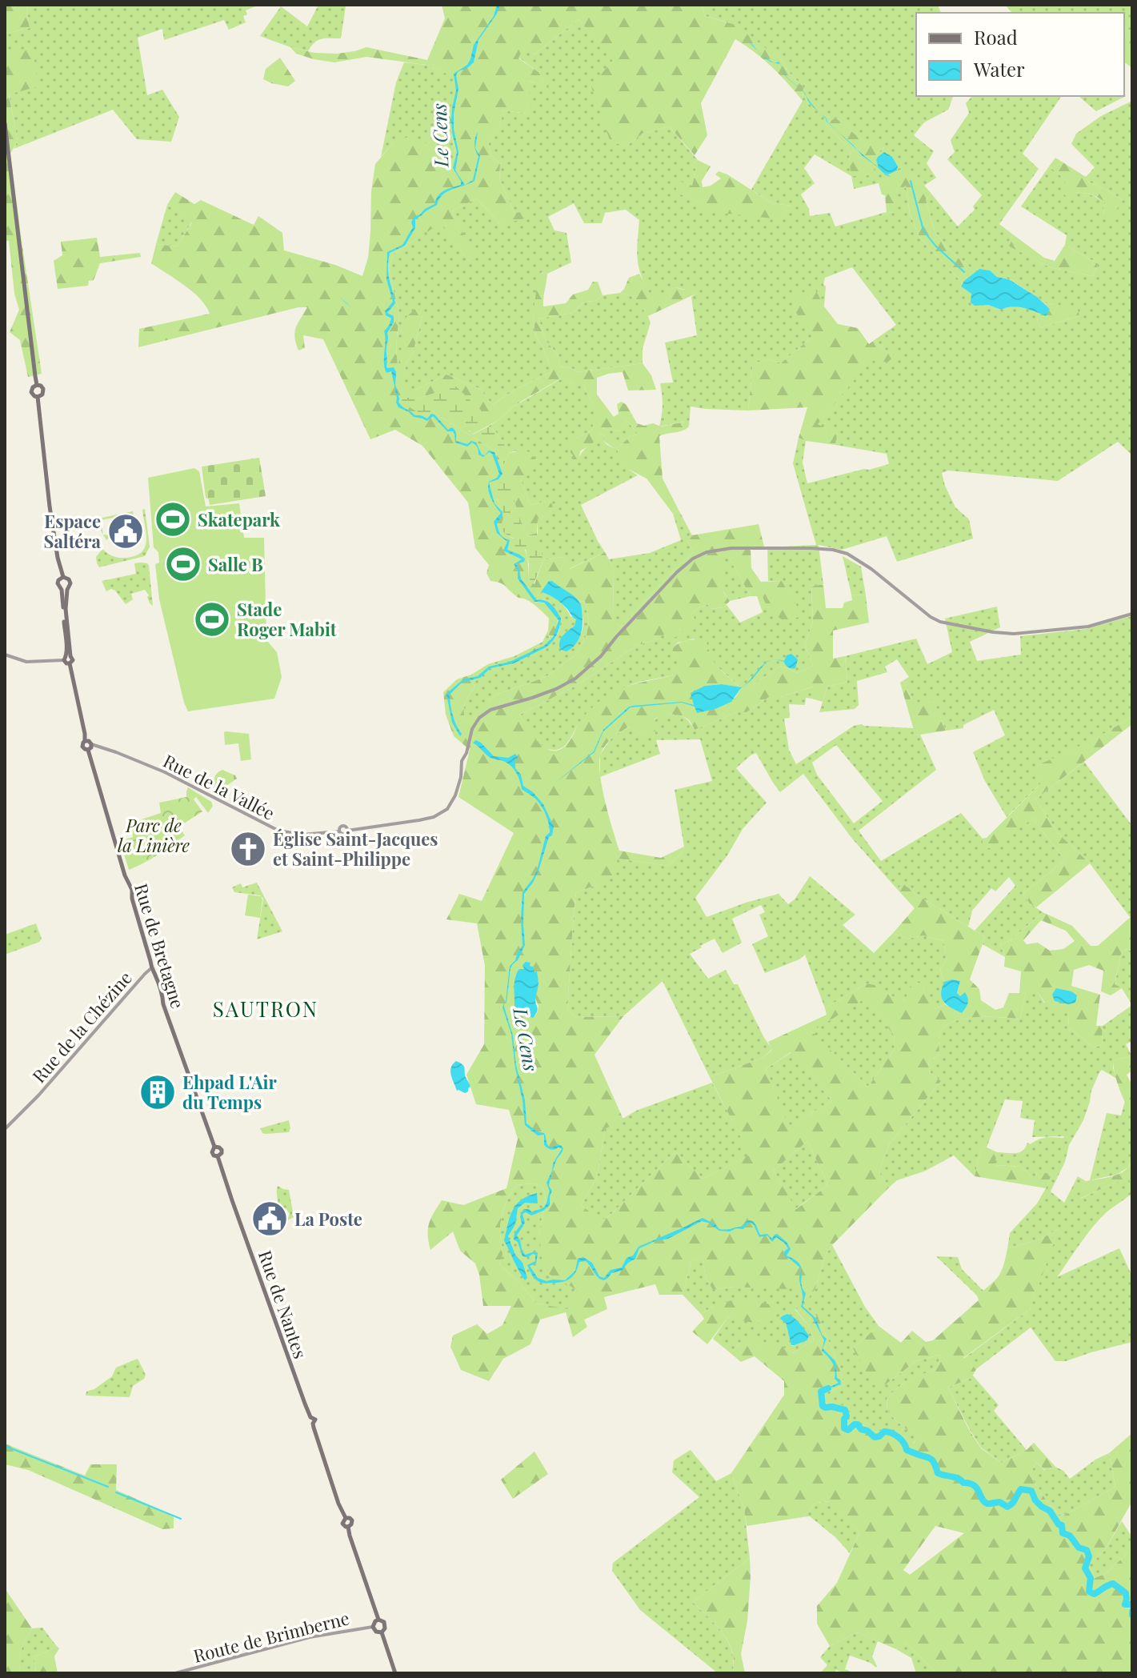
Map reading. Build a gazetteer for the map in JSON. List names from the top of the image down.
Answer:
{
  "streets": {
    "main road": ["Rue de Bretagne", "Rue de Nantes"],
    "street": ["Rue de la Vallée", "Rue de la Chézine", "Route de Brimberne"]
  },
  "crossings": [
    ["Rue de la Vallée", "Rue de Bretagne"],
    ["Rue de Bretagne", "Rue de la Chézine"],
    ["Rue de Bretagne", "Rue de Nantes"],
    ["Rue de Nantes", "Route de Brimberne"]
  ],
  "districts": ["SAUTRON"],
  "water": ["Le Cens"],
  "parks": ["Parc de la Linière"],
  "places": {
    "sports": ["Skatepark", "Salle B", "Stade Roger Mabit"],
    "public building": ["Espace Saltéra", "La Poste"],
    "church": ["Église Saint-Jacques et Saint-Philippe"],
    "building": ["Ehpad L'Air du Temps"]
  },
  "legend": ["Road", "Water"]
}
